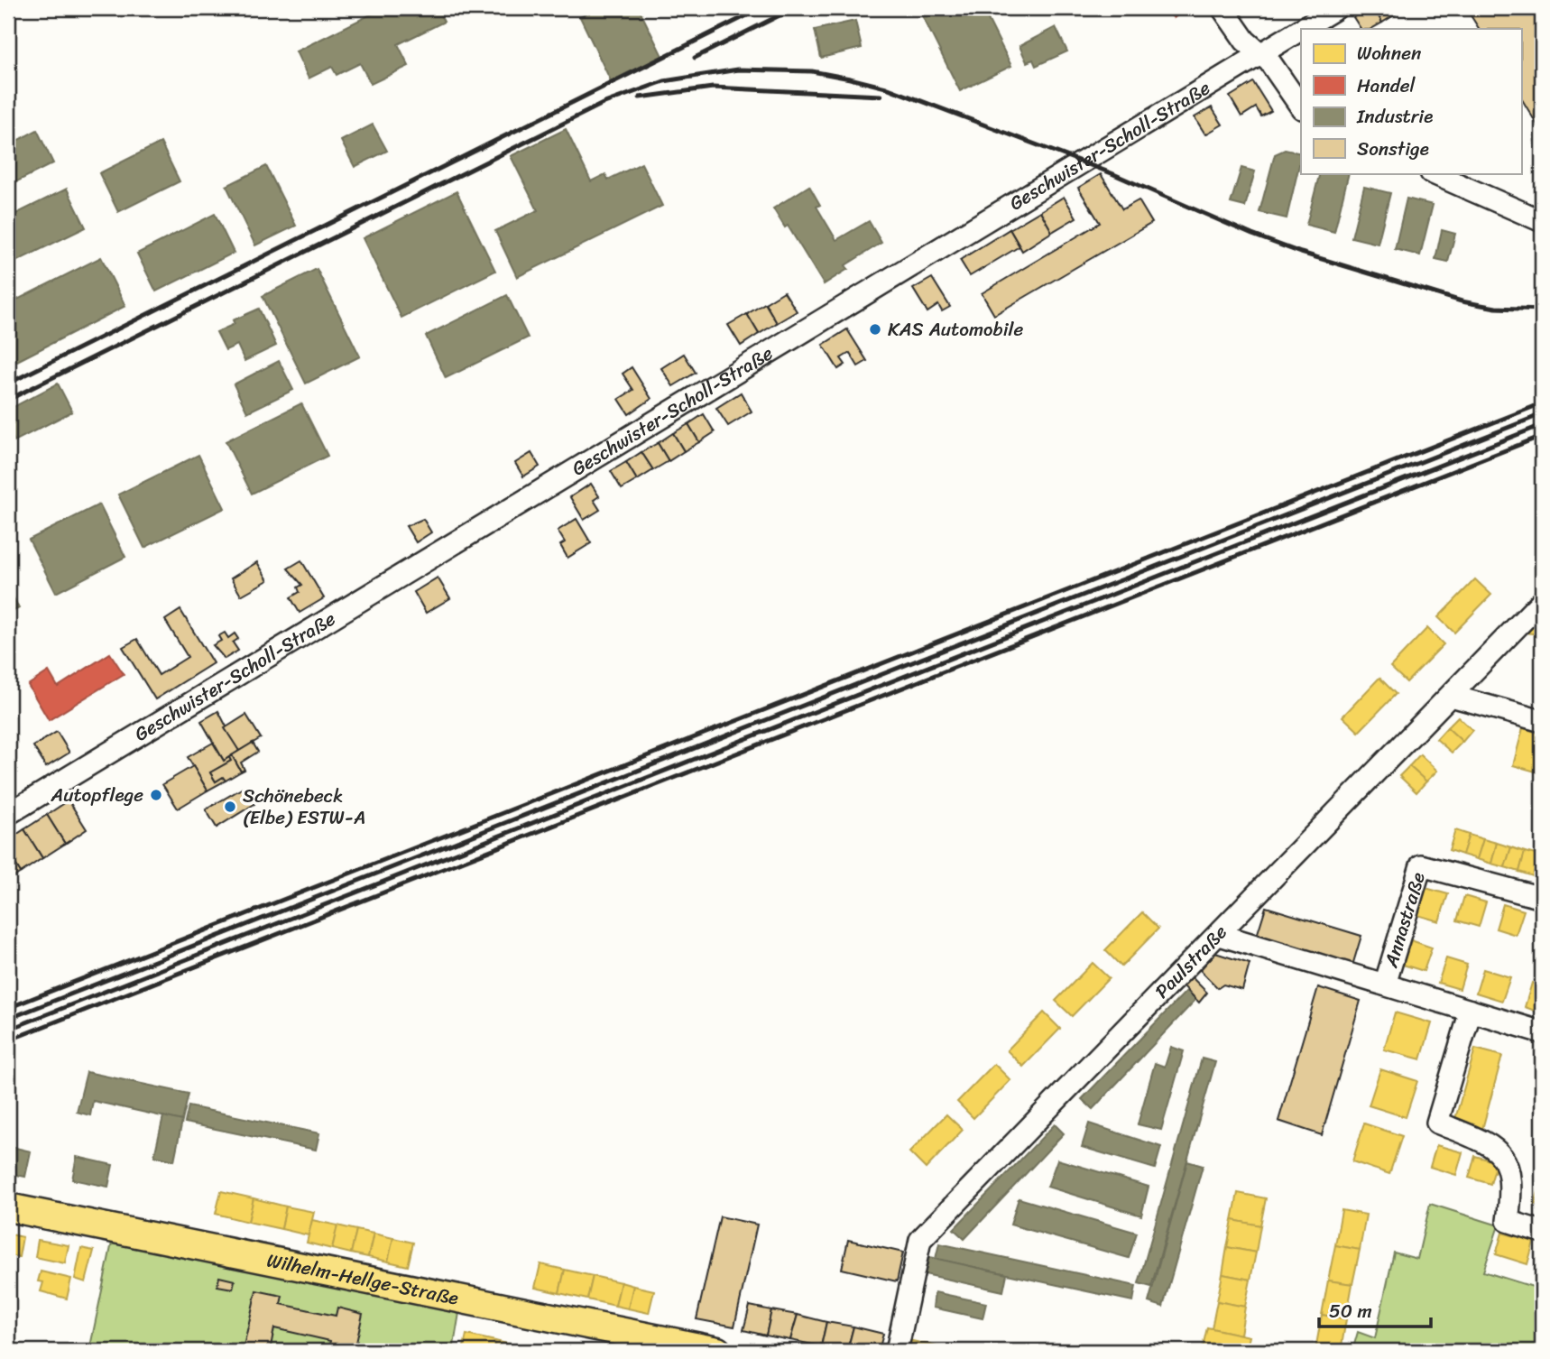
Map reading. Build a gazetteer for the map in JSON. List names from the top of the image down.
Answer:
{
  "streets": {
    "main road": ["Wilhelm-Hellge-Straße"],
    "street": ["Geschwister-Scholl-Straße", "Annastraße", "Paulstraße"]
  },
  "places": ["KAS Automobile", "Autopflege", "Schönebeck (Elbe) ESTW-A"],
  "legend": [
    "Wohnen",
    "Handel",
    "Industrie",
    "Sonstige"
  ],
  "scale_bar": "50 m"
}
